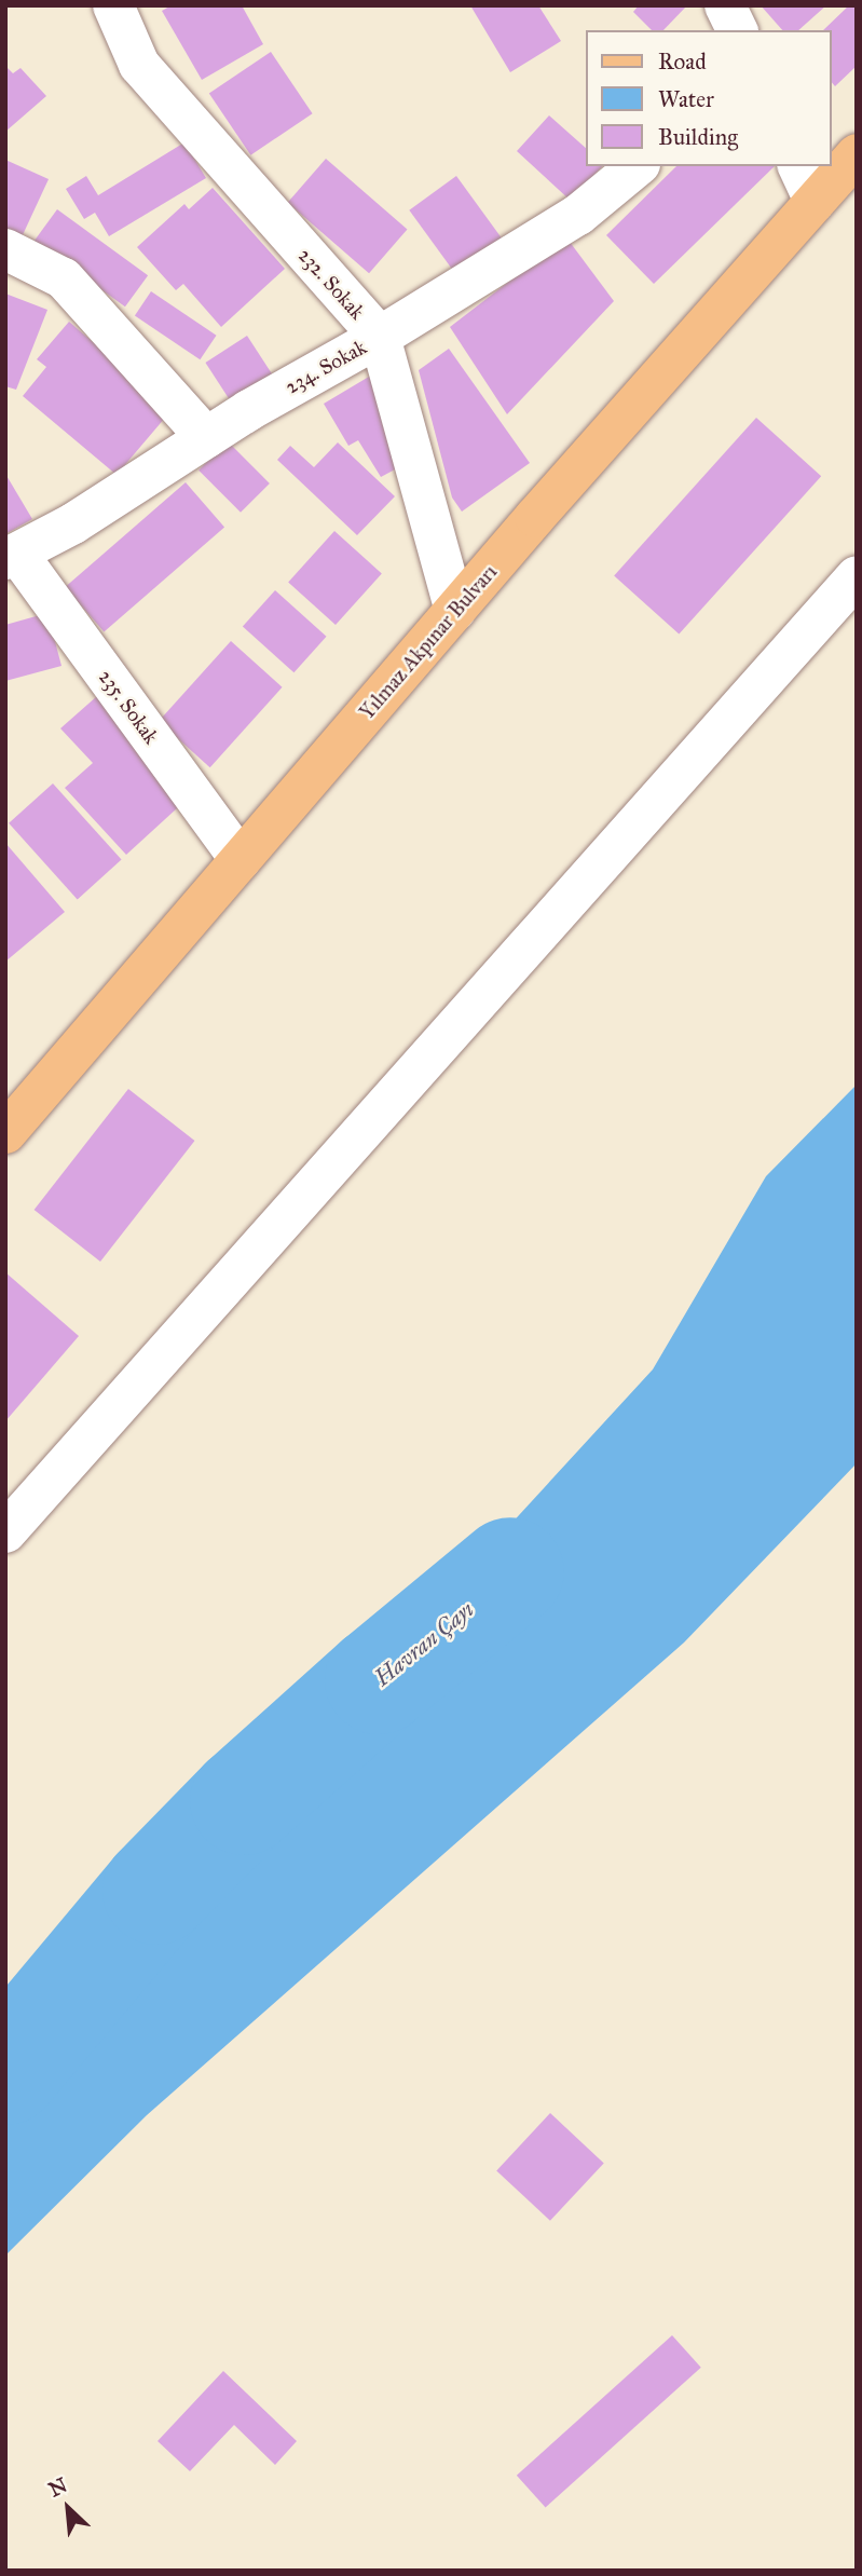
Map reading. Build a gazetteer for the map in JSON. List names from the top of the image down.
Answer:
{
  "streets": {
    "main road": ["Yılmaz Akpınar Bulvarı"],
    "street": ["232. Sokak", "234. Sokak", "235. Sokak"]
  },
  "crossings": [
    ["232. Sokak", "234. Sokak"],
    ["232. Sokak", "Yılmaz Akpınar Bulvarı"],
    ["234. Sokak", "235. Sokak"],
    ["Yılmaz Akpınar Bulvarı", "235. Sokak"]
  ],
  "water": ["Havran Çayı"],
  "legend": ["Road", "Water", "Building"],
  "north": "top left"
}
